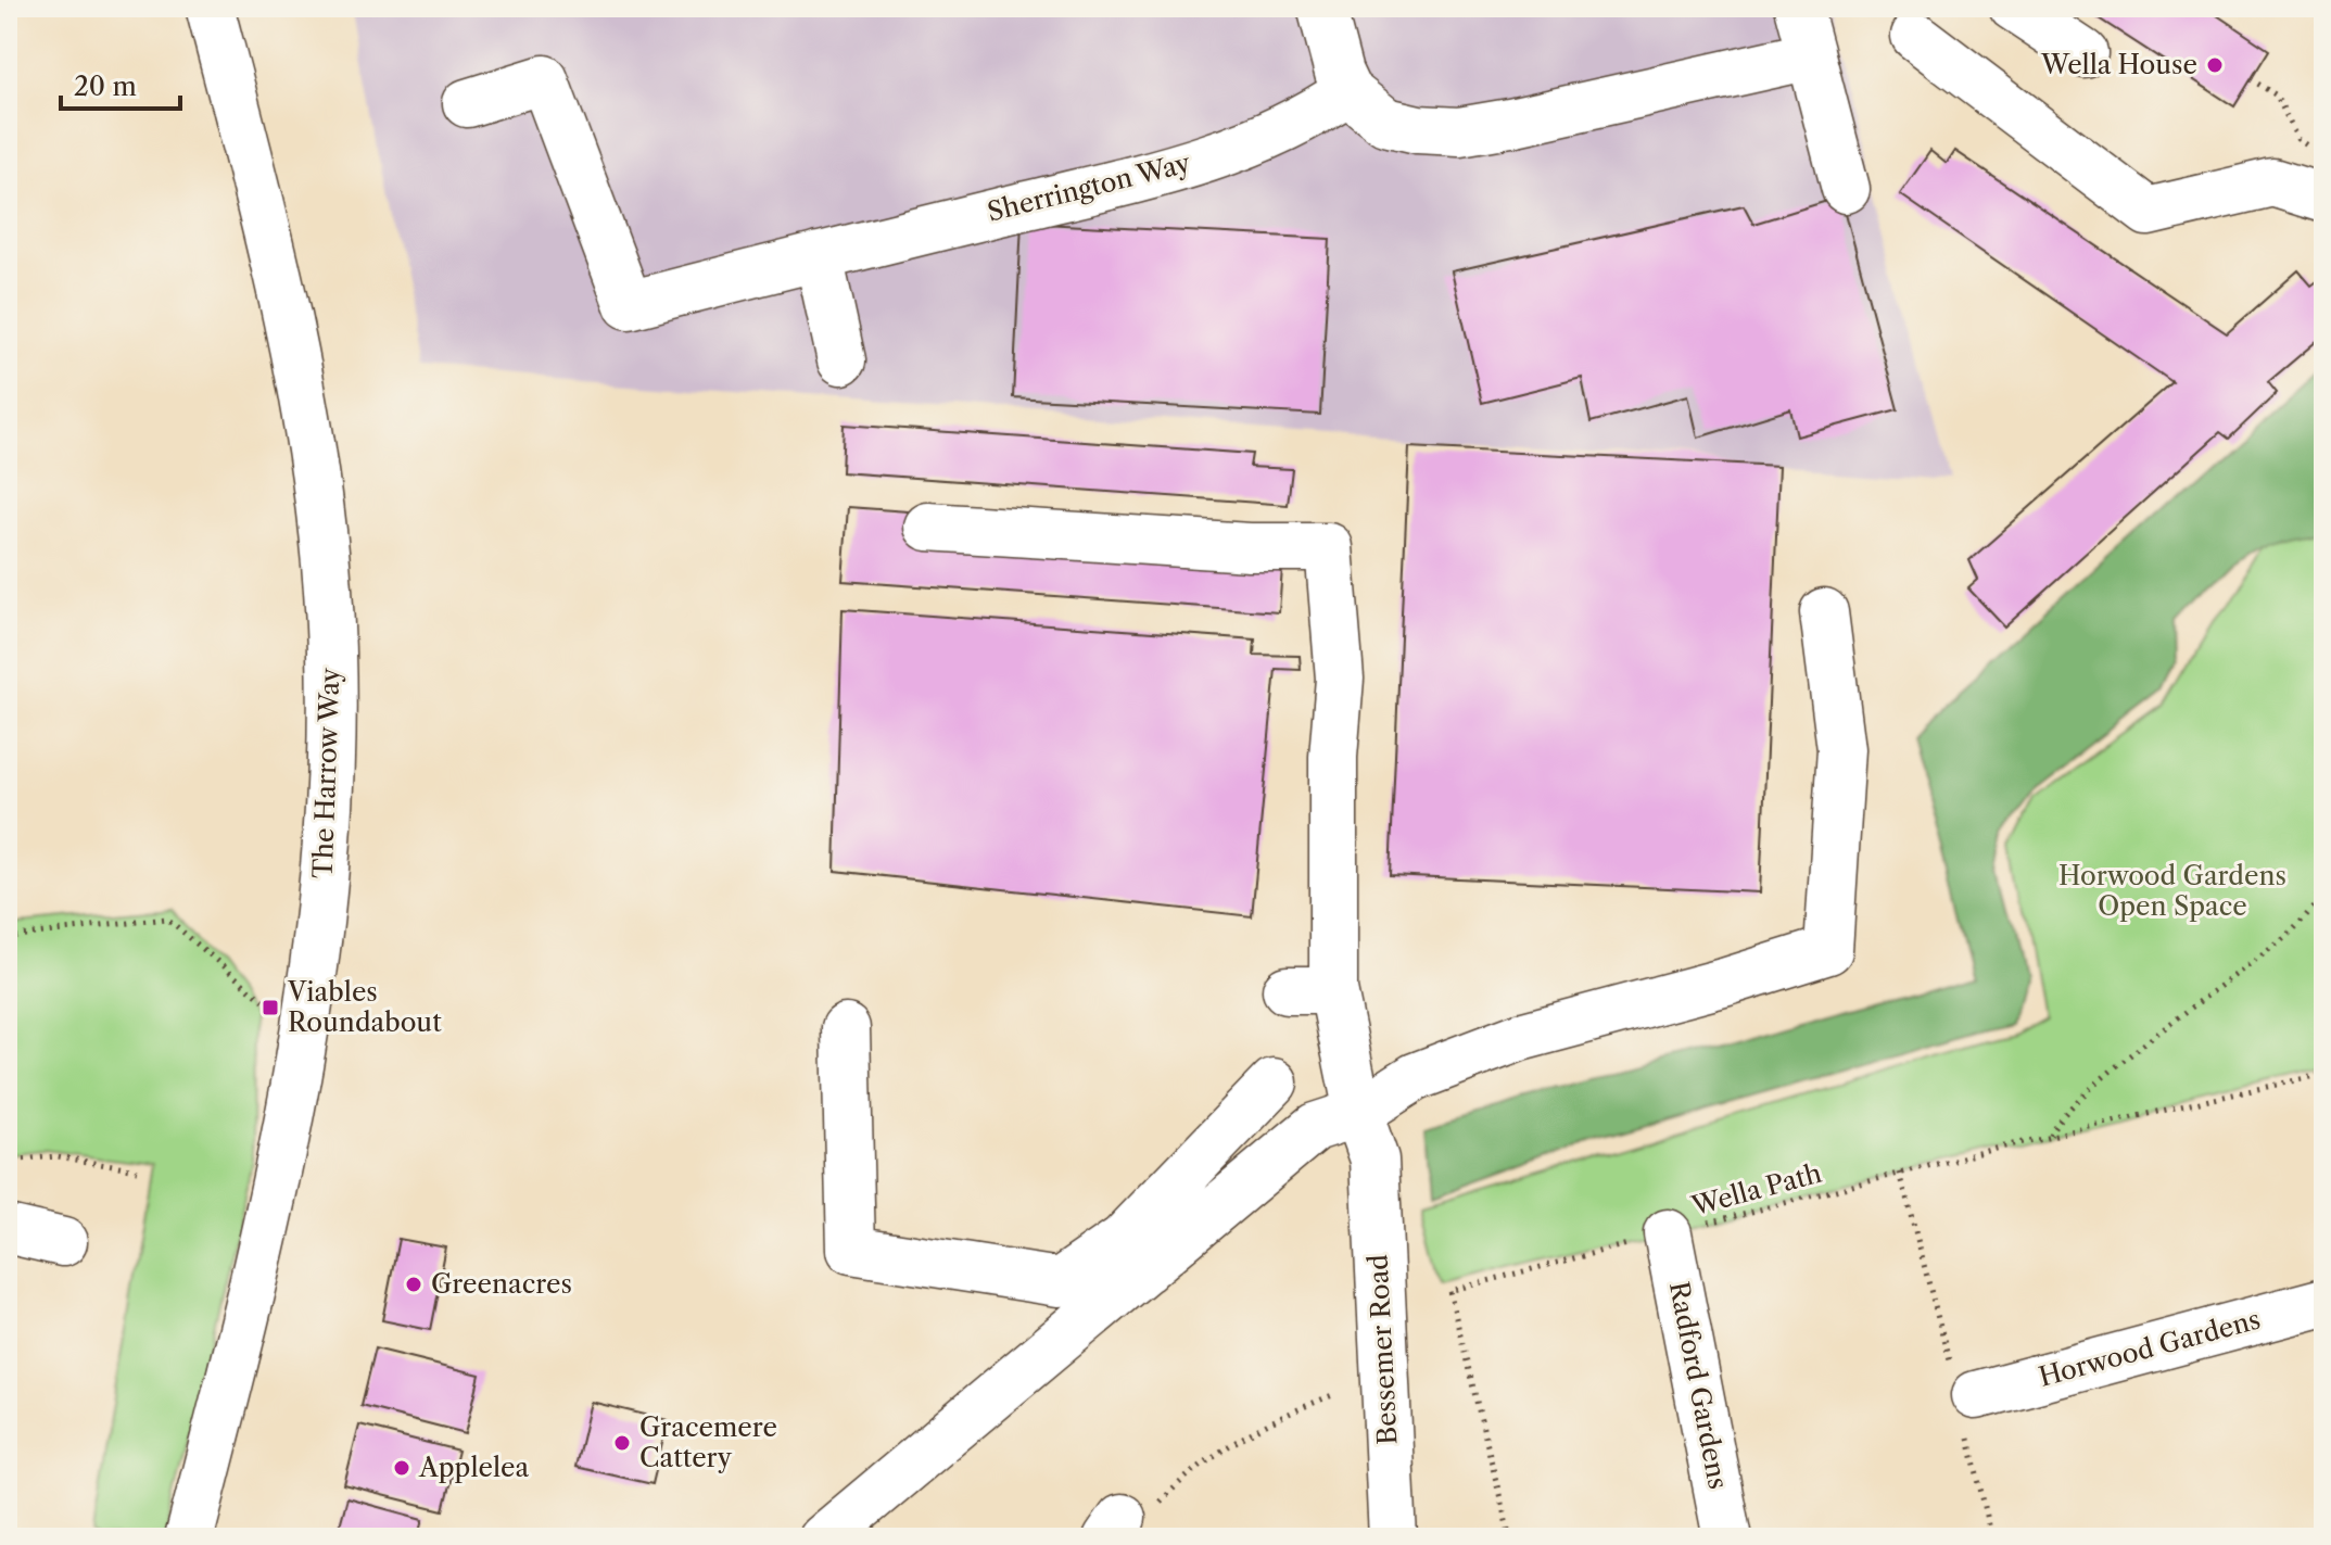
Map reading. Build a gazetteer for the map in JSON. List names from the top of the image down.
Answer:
{
  "streets": {
    "street": [
      "Sherrington Way",
      "The Harrow Way",
      "Horwood Gardens",
      "Bessemer Road",
      "Radford Gardens"
    ],
    "path": ["Wella Path"]
  },
  "crossings": [
    ["Wella Path", "Radford Gardens"]
  ],
  "parks": ["Horwood Gardens Open Space"],
  "places": {
    "other": [
      "Wella House",
      "Greenacres",
      "Gracemere Cattery",
      "Applelea"
    ],
    "transit": ["Viables Roundabout"]
  },
  "scale_bar": "20 m"
}
